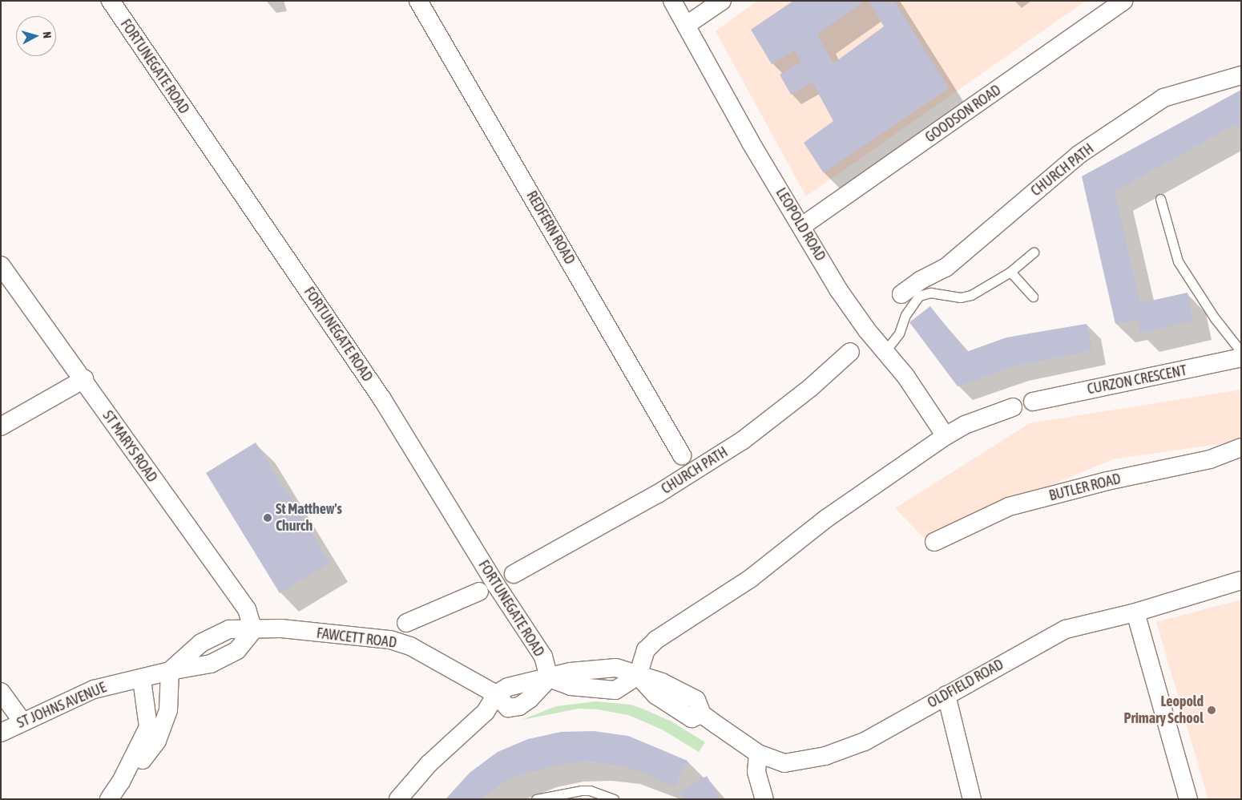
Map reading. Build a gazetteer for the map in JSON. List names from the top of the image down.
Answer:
{
  "streets": {
    "street": [
      "FORTUNEGATE ROAD",
      "GOODSON ROAD",
      "CHURCH PATH",
      "LEOPOLD ROAD",
      "REDFERN ROAD",
      "CURZON CRESCENT",
      "ST MARYS ROAD",
      "BUTLER ROAD",
      "FAWCETT ROAD",
      "OLDFIELD ROAD",
      "ST JOHNS AVENUE"
    ]
  },
  "crossings": [
    ["FORTUNEGATE ROAD", "FAWCETT ROAD"],
    ["GOODSON ROAD", "LEOPOLD ROAD"],
    ["ST MARYS ROAD", "FAWCETT ROAD"],
    ["ST MARYS ROAD", "ST JOHNS AVENUE"],
    ["FAWCETT ROAD", "ST JOHNS AVENUE"]
  ],
  "places": ["St Matthew's Church", "Leopold Primary School"],
  "north": "right"
}
